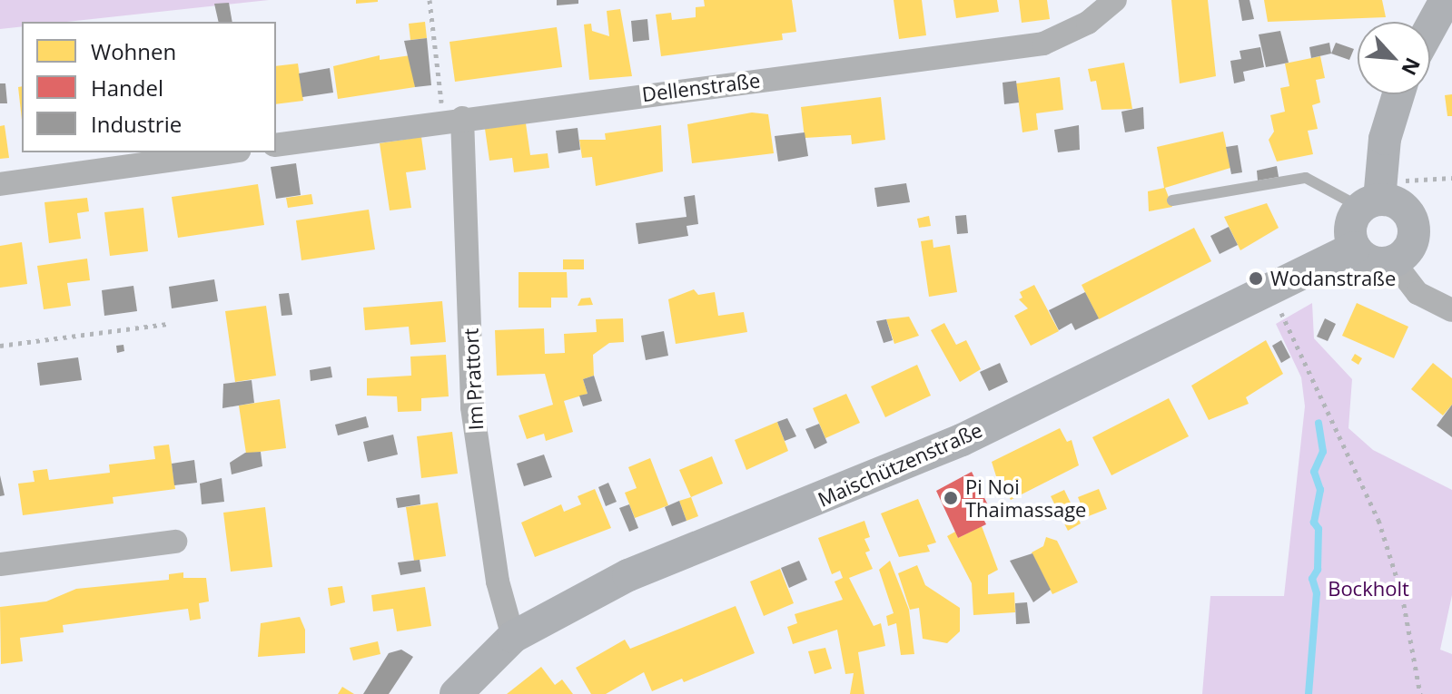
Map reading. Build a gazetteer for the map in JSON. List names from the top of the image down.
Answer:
{
  "streets": {
    "street": ["Dellenstraße", "Im Prattort", "Maischützenstraße"]
  },
  "crossings": [
    ["Dellenstraße", "Im Prattort"],
    ["Im Prattort", "Maischützenstraße"]
  ],
  "parks": ["Bockholt"],
  "places": ["Wodanstraße", "Pi Noi Thaimassage"],
  "legend": ["Wohnen", "Handel", "Industrie"],
  "north": "bottom right"
}
